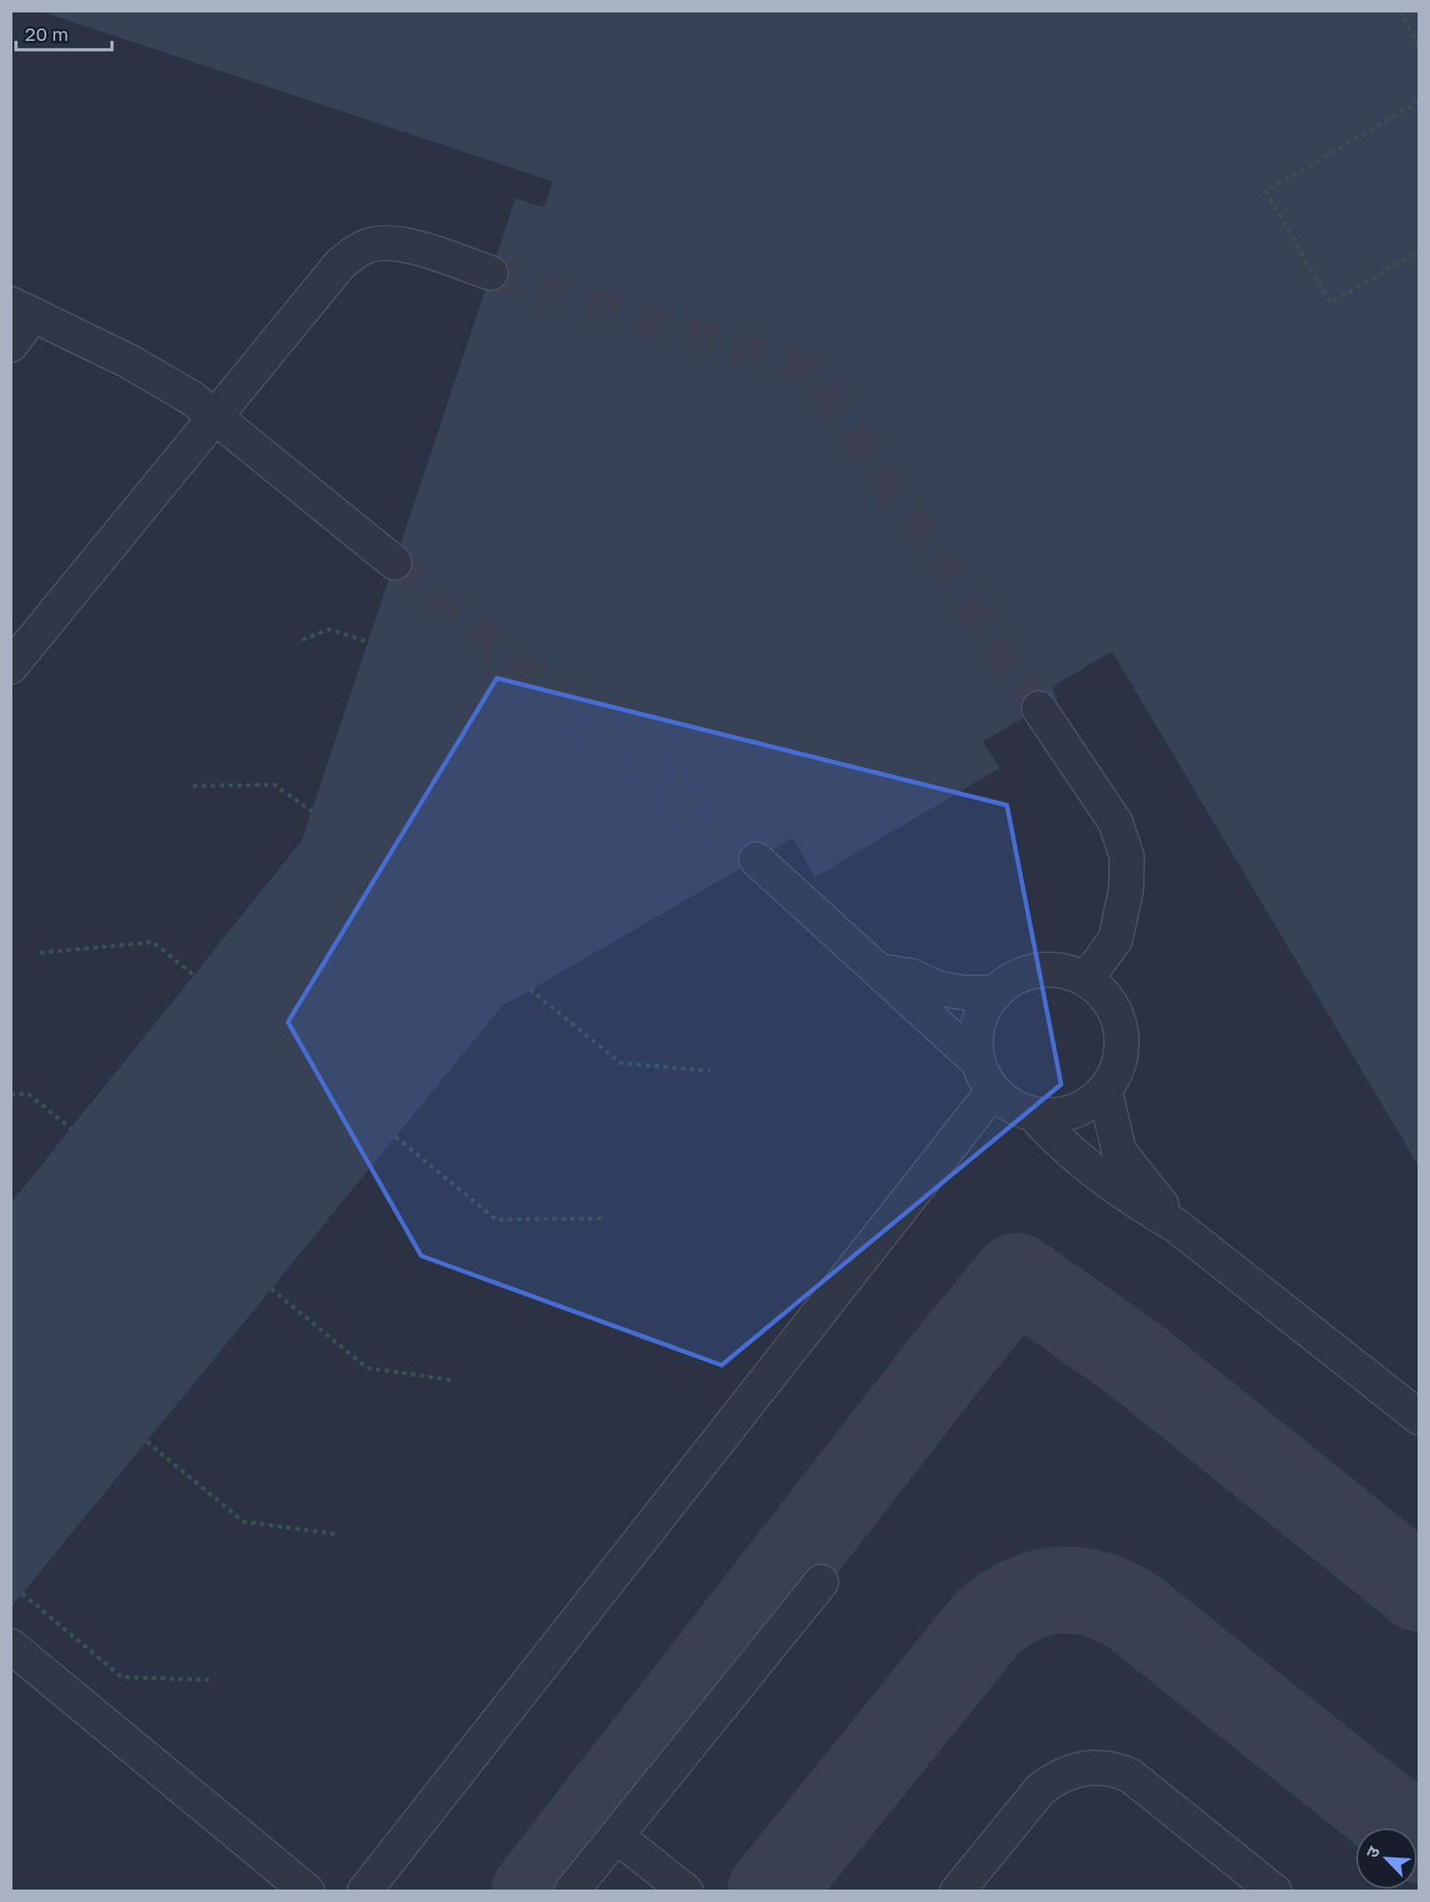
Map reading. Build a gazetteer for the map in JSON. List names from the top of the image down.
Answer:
{
  "scale_bar": "20 m",
  "north": "top left"
}
